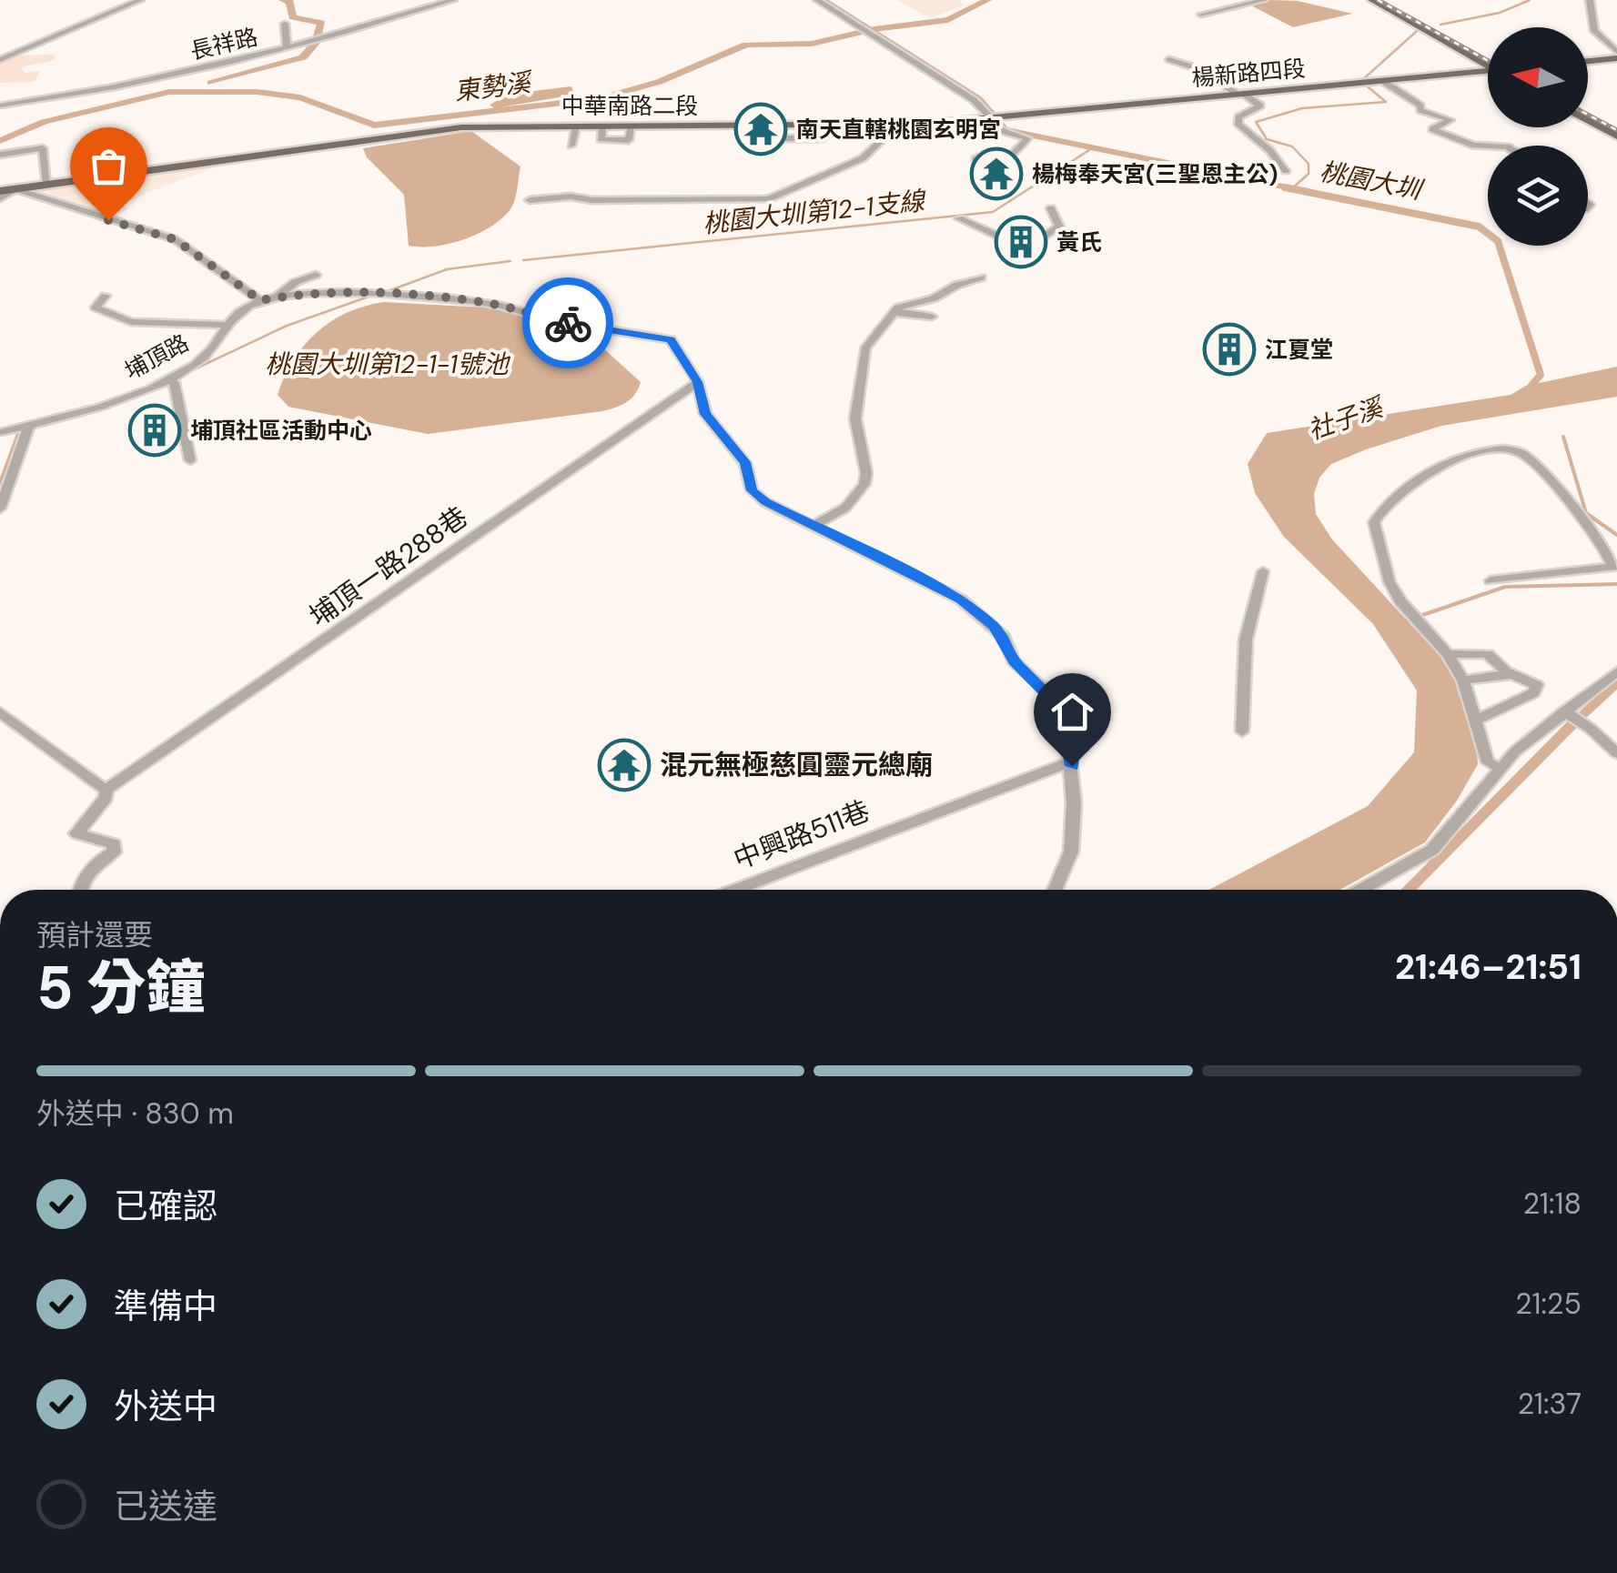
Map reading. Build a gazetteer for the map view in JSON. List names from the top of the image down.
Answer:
{
  "streets": {
    "main road": ["楊新路四段", "中華南路二段"],
    "street": [
      "長祥路",
      "埔頂路",
      "埔頂一路288巷",
      "中興路511巷"
    ]
  },
  "crossings": [
    ["楊新路四段", "中華南路二段"]
  ],
  "water": [
    "東勢溪",
    "桃園大圳",
    "桃園大圳第12-1支線",
    "桃園大圳第12-1-1號池",
    "社子溪"
  ],
  "places": {
    "temple": ["南天直轄桃園玄明宮", "楊梅奉天宮(三聖恩主公)", "混元無極慈圓靈元總廟"],
    "building": ["黃氏", "江夏堂", "埔頂社區活動中心"]
  },
  "north": "left",
  "page": {
    "heading": ["5 分鐘", "預計還要", "21:46–21:51"],
    "bar": "外送中 · 830 m",
    "list": [
      ["已確認", "21:18"],
      ["準備中", "21:25"],
      ["外送中", "21:37"],
      "已送達"
    ]
  }
}
